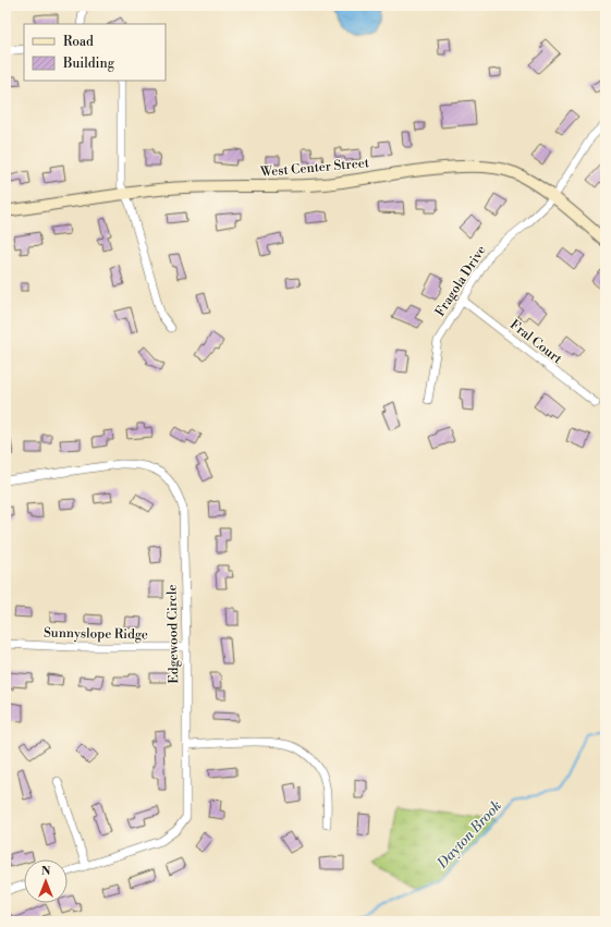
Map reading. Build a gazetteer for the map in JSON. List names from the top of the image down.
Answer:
{
  "streets": {
    "street": [
      "West Center Street",
      "Fragola Drive",
      "Fral Court",
      "Sunnyslope Ridge",
      "Edgewood Circle"
    ]
  },
  "crossings": [
    ["West Center Street", "Fragola Drive"],
    ["Fragola Drive", "Fral Court"],
    ["Sunnyslope Ridge", "Edgewood Circle"]
  ],
  "water": ["Dayton Brook"],
  "legend": ["Road", "Building"],
  "north": "top"
}
